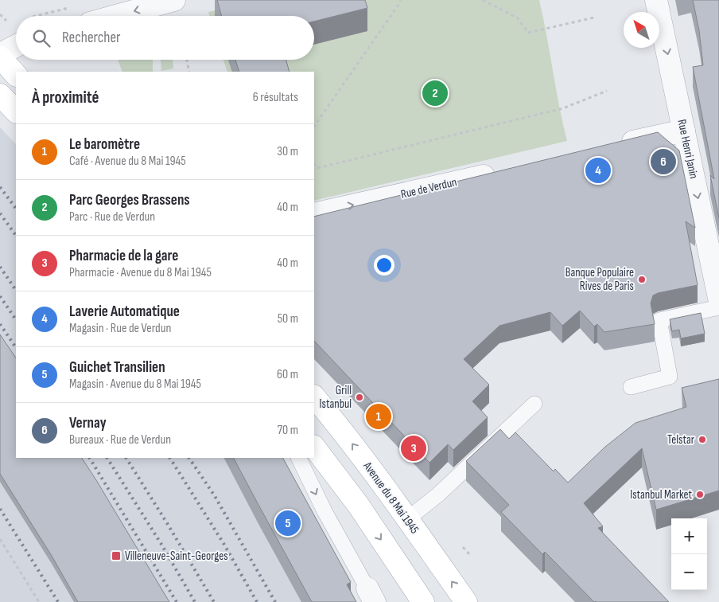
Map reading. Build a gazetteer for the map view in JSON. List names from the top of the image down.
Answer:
{
  "streets": {
    "main road": ["Avenue du 8 Mai 1945"],
    "street": ["Rue Henri Janin", "Rue de Verdun"]
  },
  "one_way": ["Rue Henri Janin", "Rue de Verdun"],
  "places": {
    "other": [
      "Banque Populaire Rives de Paris",
      "Grill Istanbul",
      "Telstar",
      "Istanbul Market"
    ],
    "transit": ["Villeneuve-Saint-Georges"]
  },
  "north": "top left",
  "page": {
    "search": "Rechercher",
    "heading": ["À proximité", "6 résultats"],
    "pins": [
      "2",
      "6",
      "4",
      "1",
      "3",
      "5"
    ],
    "list": [
      {
        "mark": "1",
        "name": "Le baromètre",
        "note": "Café · Avenue du 8 Mai 1945",
        "value": "30 m"
      },
      {
        "mark": "2",
        "name": "Parc Georges Brassens",
        "note": "Parc · Rue de Verdun",
        "value": "40 m"
      },
      {
        "mark": "3",
        "name": "Pharmacie de la gare",
        "note": "Pharmacie · Avenue du 8 Mai 1945",
        "value": "40 m"
      },
      {
        "mark": "4",
        "name": "Laverie Automatique",
        "note": "Magasin · Rue de Verdun",
        "value": "50 m"
      },
      {
        "mark": "5",
        "name": "Guichet Transilien",
        "note": "Magasin · Avenue du 8 Mai 1945",
        "value": "60 m"
      },
      {
        "mark": "6",
        "name": "Vernay",
        "note": "Bureaux · Rue de Verdun",
        "value": "70 m"
      }
    ],
    "map_buttons": ["+", "−"]
  }
}
